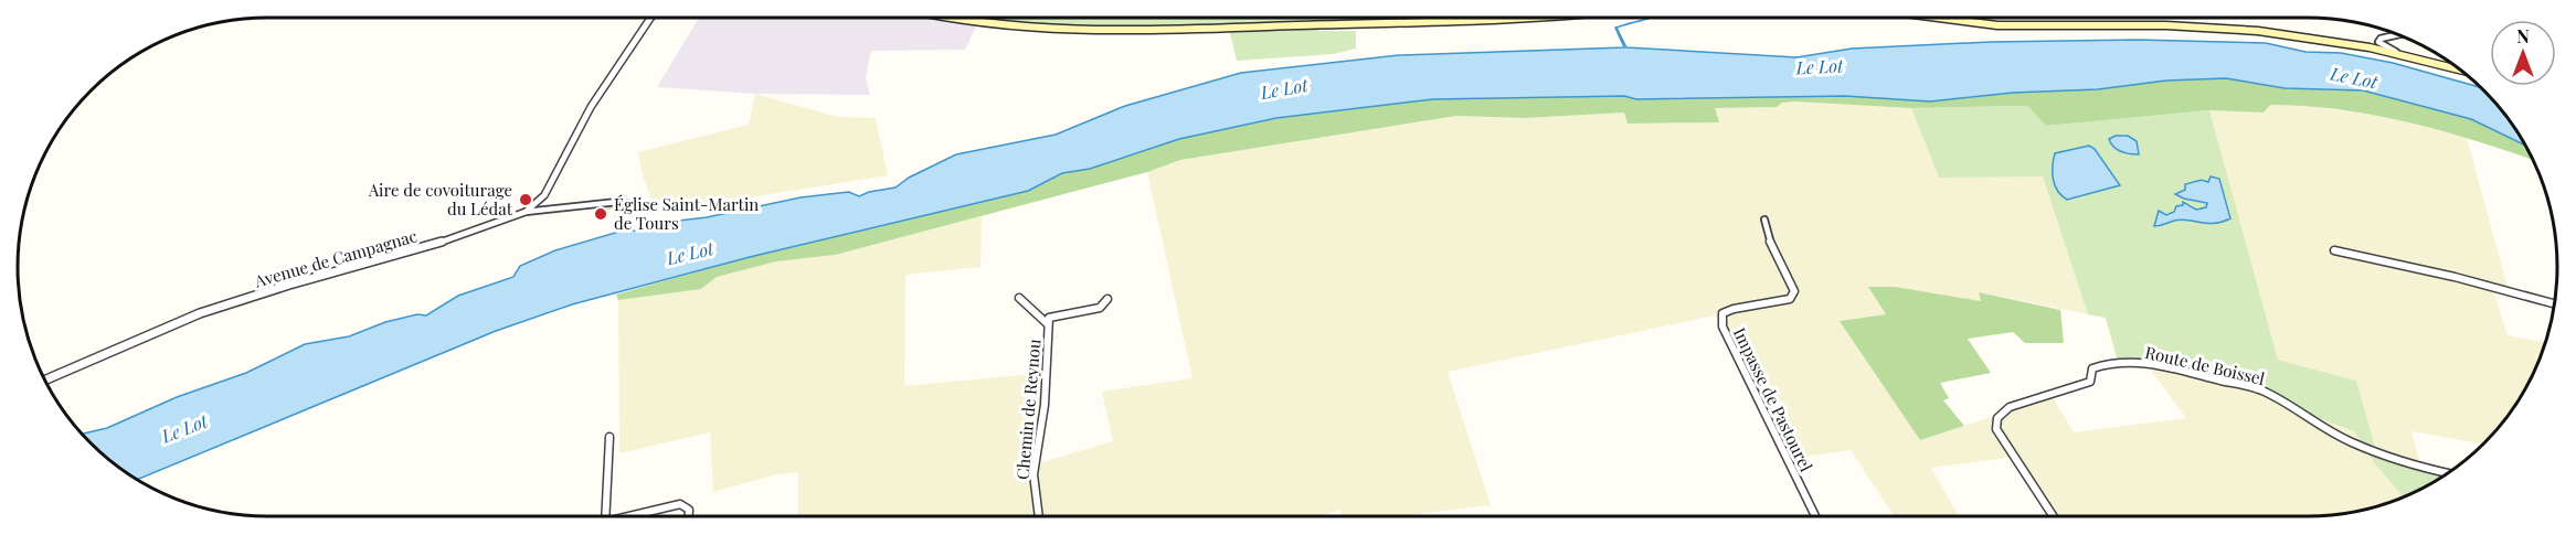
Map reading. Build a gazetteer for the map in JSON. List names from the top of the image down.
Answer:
{
  "streets": {
    "street": [
      "Avenue de Campagnac",
      "Route de Boissel",
      "Impasse de Pastourel",
      "Chemin de Reynou"
    ]
  },
  "water": ["Le Lot"],
  "places": ["Aire de covoiturage du Lédat", "Église Saint-Martin de Tours"],
  "north": "top"
}
